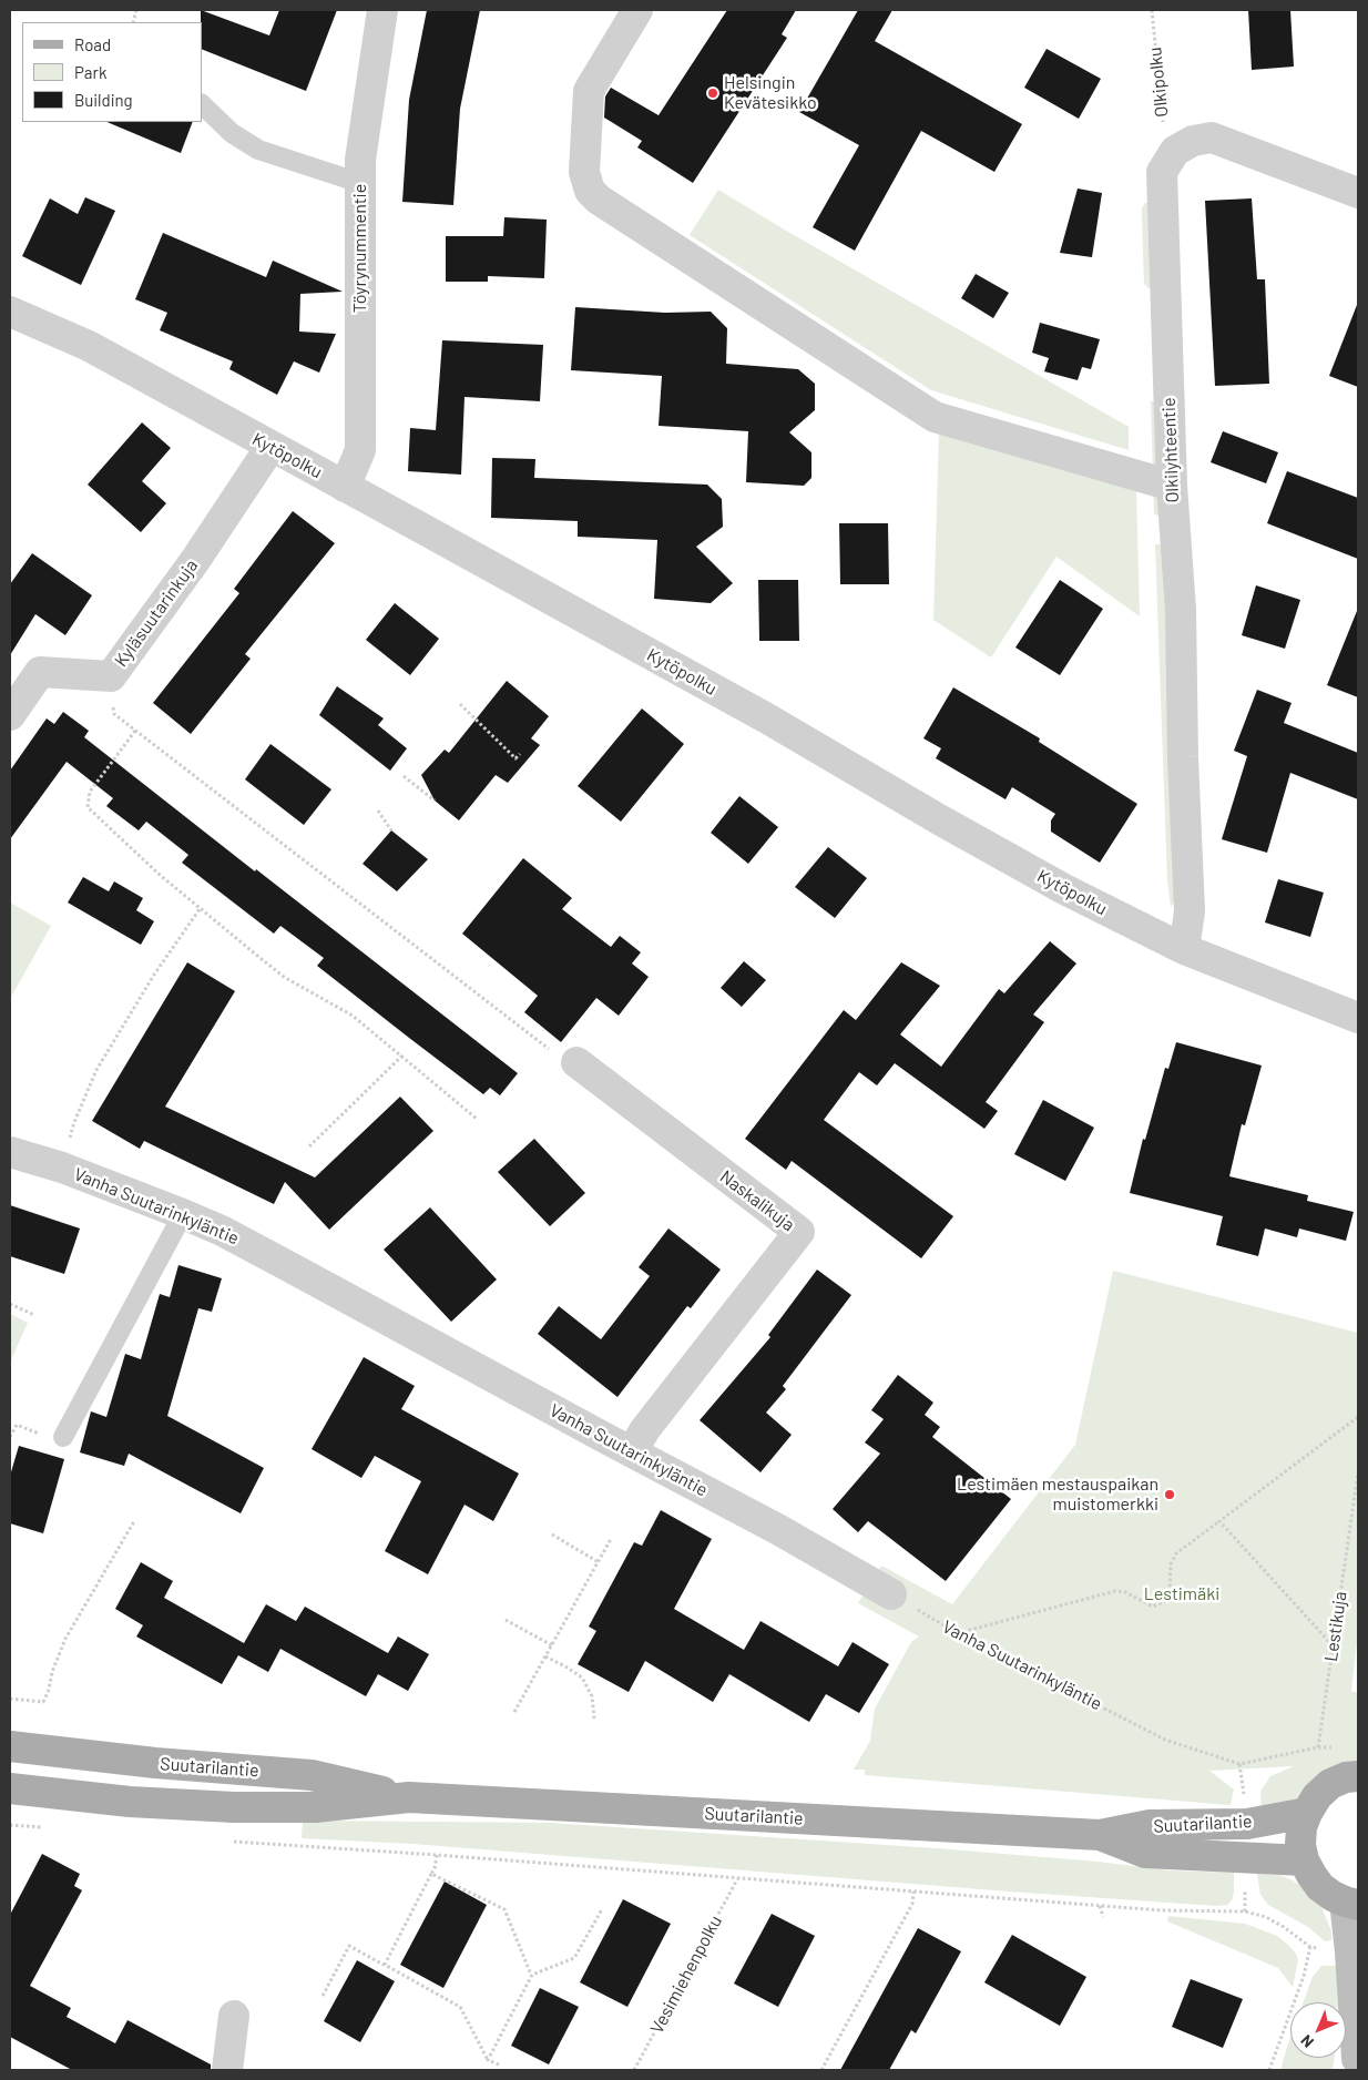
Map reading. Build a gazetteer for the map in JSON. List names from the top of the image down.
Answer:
{
  "streets": {
    "main road": ["Suutarilantie"],
    "street": [
      "Töyrynummentie",
      "Olkilyhteentie",
      "Kytöpolku",
      "Kyläsuutarinkuja",
      "Naskalikuja",
      "Vanha Suutarinkyläntie"
    ],
    "path": ["Olkipolku", "Lestikuja", "Vesimiehenpolku"]
  },
  "crossings": [
    ["Olkipolku", "Olkilyhteentie"],
    ["Töyrynummentie", "Kytöpolku"],
    ["Olkilyhteentie", "Kytöpolku"],
    ["Kytöpolku", "Kyläsuutarinkuja"],
    ["Naskalikuja", "Vanha Suutarinkyläntie"],
    ["Vanha Suutarinkyläntie", "Lestikuja"]
  ],
  "parks": ["Lestimäki"],
  "places": ["Helsingin Kevätesikko", "Lestimäen mestauspaikan muistomerkki"],
  "legend": ["Road", "Park", "Building"],
  "north": "bottom left"
}
